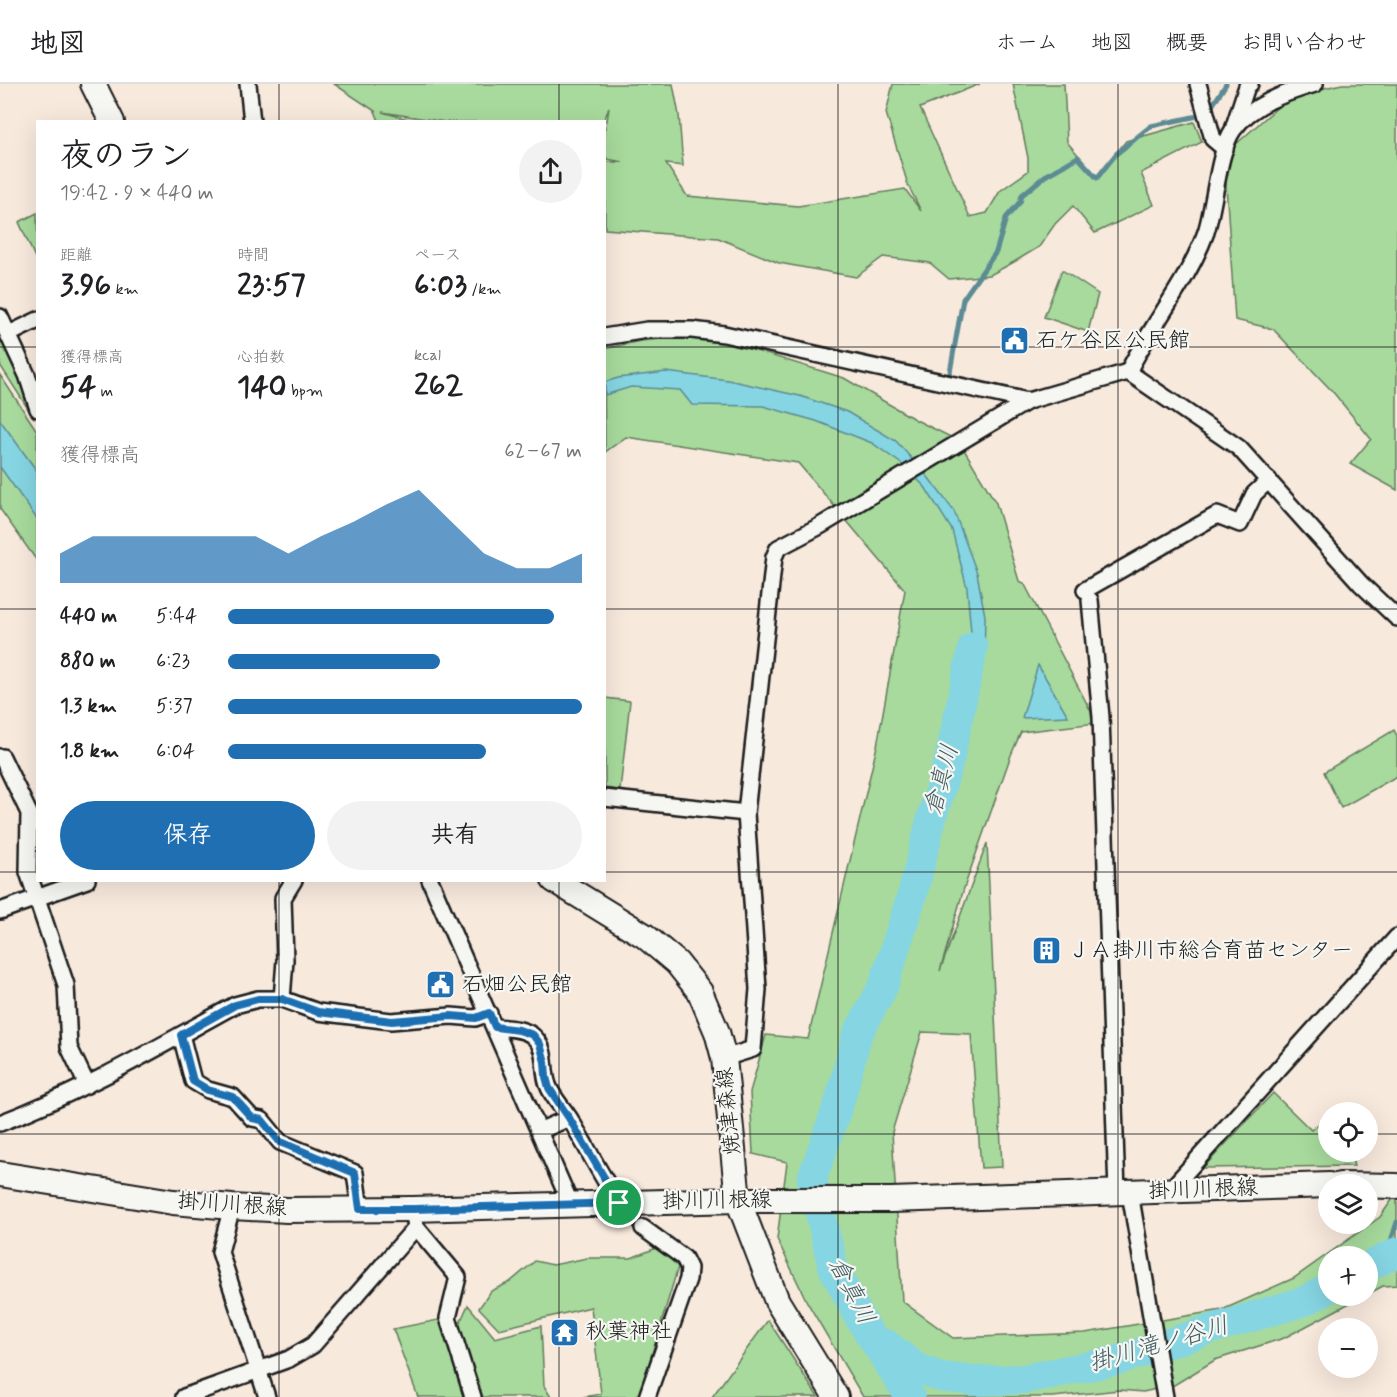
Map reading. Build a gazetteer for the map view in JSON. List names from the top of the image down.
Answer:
{
  "streets": {
    "main road": ["焼津森線", "掛川川根線"]
  },
  "crossings": [
    ["焼津森線", "掛川川根線"]
  ],
  "water": ["倉真川", "掛川滝ノ谷川"],
  "places": {
    "public building": ["石ケ谷区公民館", "石畑公民館"],
    "building": ["ＪＡ掛川市総合育苗センター"],
    "temple": ["秋葉神社"]
  },
  "page": {
    "header": "地図",
    "nav": [
      "ホーム",
      "地図",
      "概要",
      "お問い合わせ"
    ],
    "heading": ["夜のラン", "19:42 · 9 × 440 m"],
    "stats": [
      ["距離", "3.96 km"],
      ["時間", "23:57"],
      ["ペース", "6:03 /km"],
      ["獲得標高", "54 m"],
      ["心拍数", "140 bpm"],
      ["kcal", "262"]
    ],
    "chart": ["獲得標高", "62–67 m"],
    "list": [
      {
        "name": "440 m",
        "note": "5:44"
      },
      {
        "name": "880 m",
        "note": "6:23"
      },
      {
        "name": "1.3 km",
        "note": "5:37"
      },
      {
        "name": "1.8 km",
        "note": "6:04"
      }
    ],
    "buttons": ["保存", "共有"],
    "map_buttons": ["+", "−"]
  }
}
